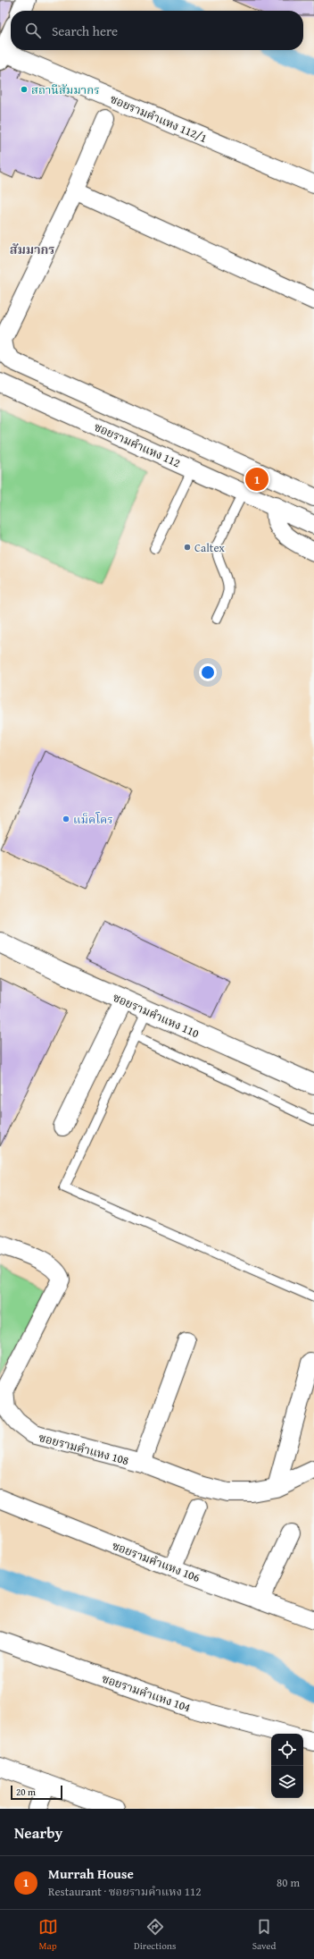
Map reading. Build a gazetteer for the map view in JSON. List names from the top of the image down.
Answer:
{
  "streets": {
    "street": [
      "ซอยรามคำแหง 112/1",
      "ซอยรามคำแหง 112",
      "ซอยรามคำแหง 110",
      "ซอยรามคำแหง 108",
      "ซอยรามคําแหง 106",
      "ซอยรามคําแหง 104"
    ]
  },
  "districts": ["สัมมากร"],
  "places": ["สถานีสัมมากร", "Caltex", "แม็คโคร"],
  "scale_bar": "20 m",
  "page": {
    "search": "Search here",
    "pins": "1",
    "scale": "20 m",
    "heading": "Nearby",
    "list": [
      {
        "mark": "1",
        "name": "Murrah House",
        "note": "Restaurant · ซอยรามคำแหง 112",
        "value": "80 m"
      }
    ],
    "nav": ["Map", "Directions", "Saved"]
  }
}
